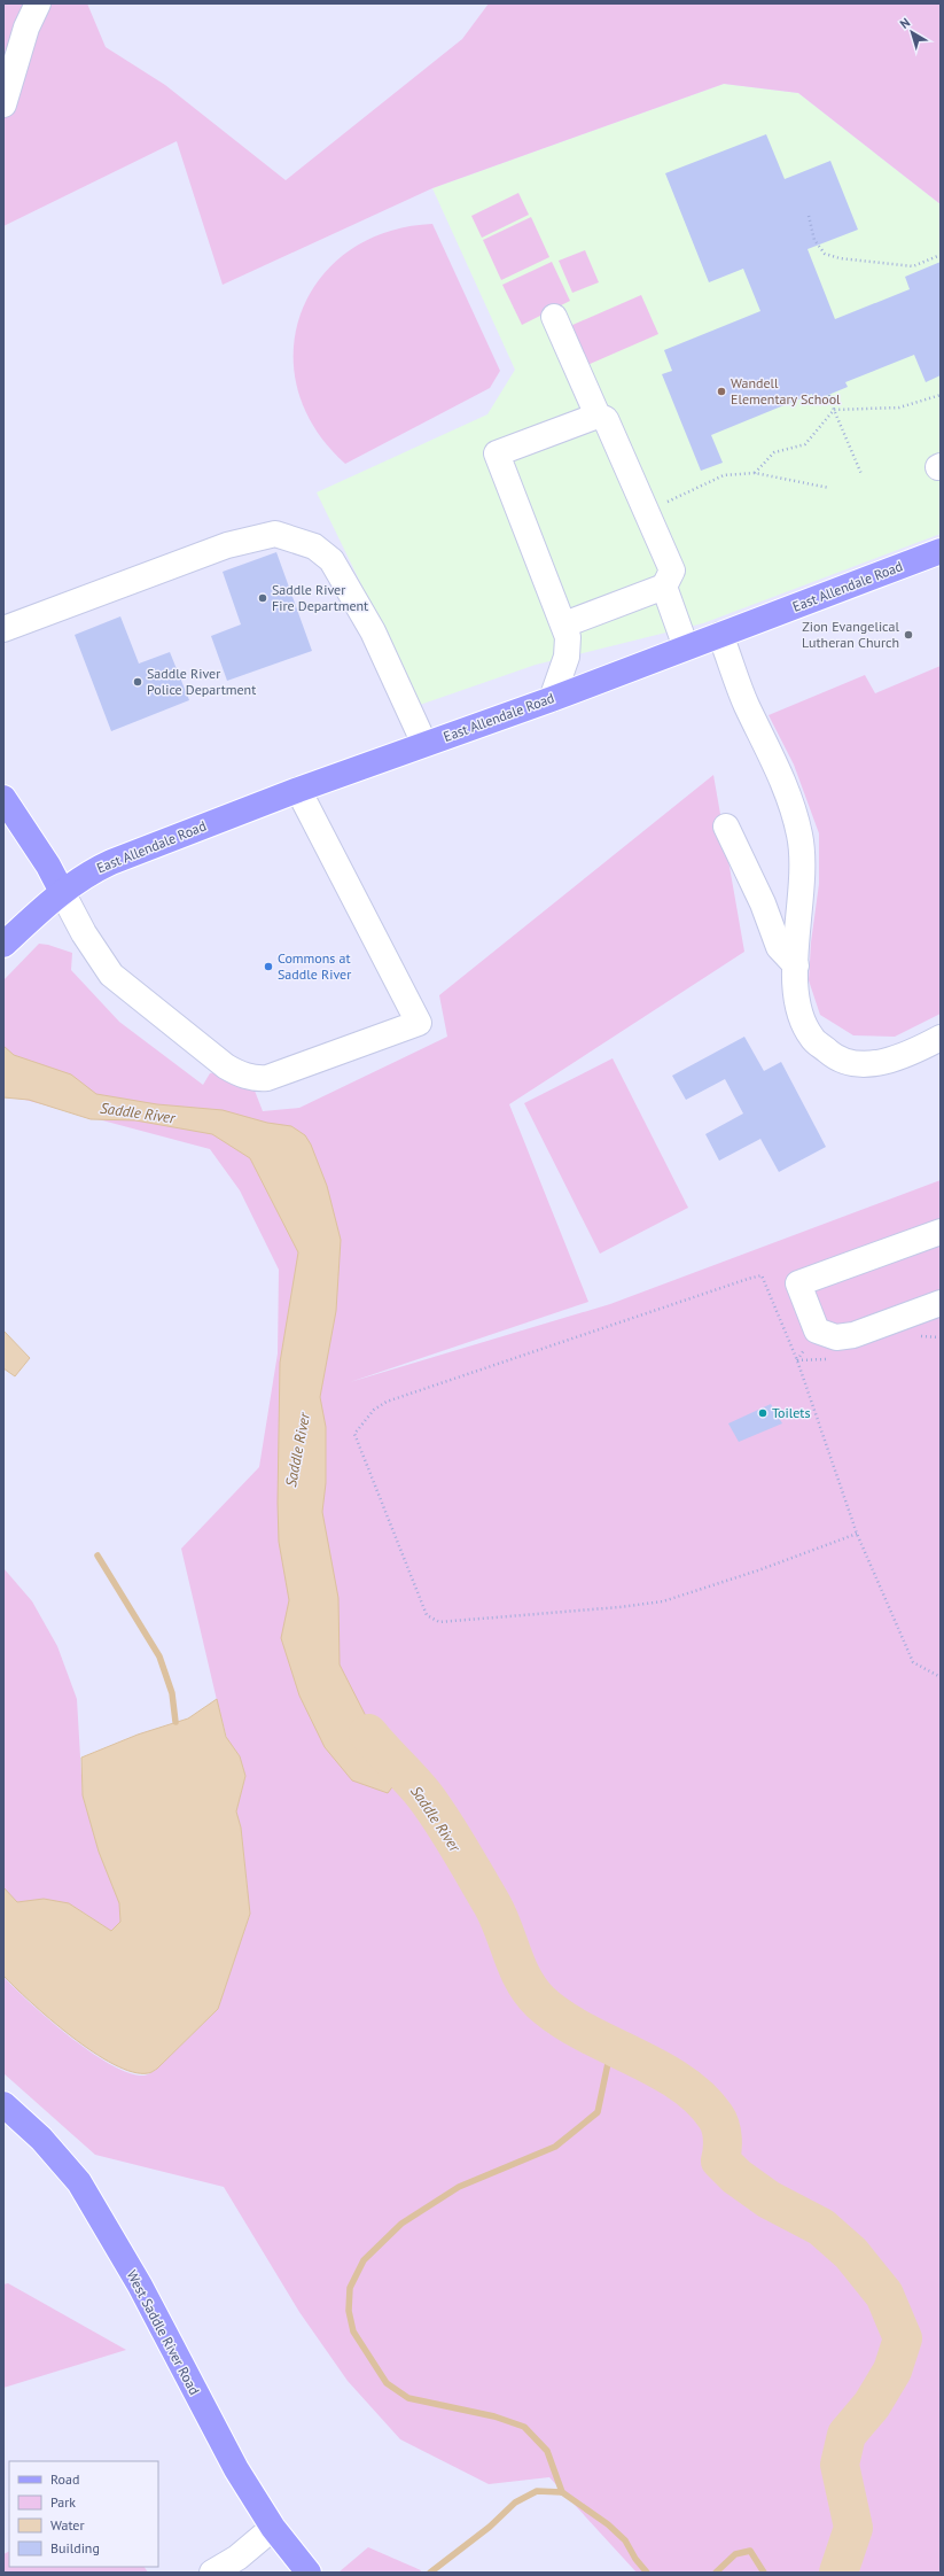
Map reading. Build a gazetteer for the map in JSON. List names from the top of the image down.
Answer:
{
  "streets": {
    "main road": ["East Allendale Road", "West Saddle River Road"]
  },
  "water": ["Saddle River"],
  "places": [
    "Wandell Elementary School",
    "Saddle River Fire Department",
    "Zion Evangelical Lutheran Church",
    "Saddle River Police Department",
    "Commons at Saddle River",
    "Toilets"
  ],
  "legend": [
    "Road",
    "Park",
    "Water",
    "Building"
  ],
  "north": "top left"
}
